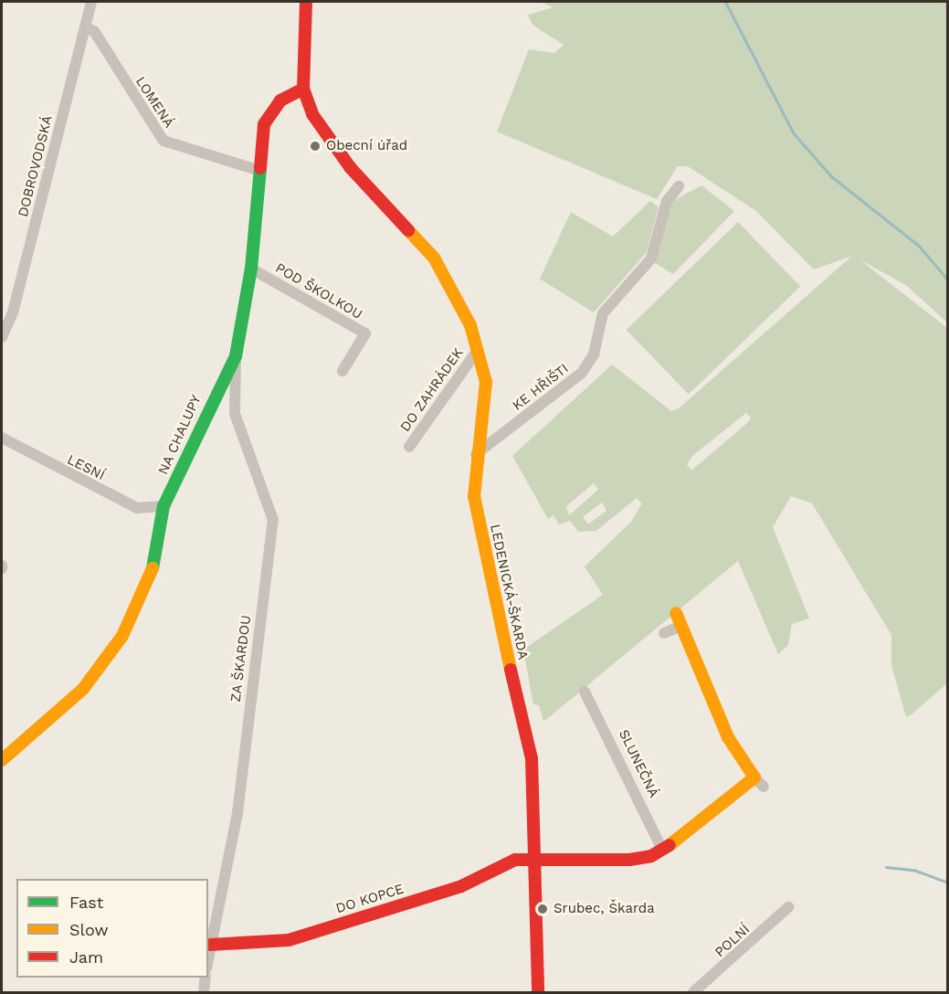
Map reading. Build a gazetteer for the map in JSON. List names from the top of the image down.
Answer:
{
  "streets": {
    "street": [
      "LOMENÁ",
      "DOBROVODSKÁ",
      "POD ŠKOLKOU",
      "KE HŘIŠTI",
      "DO ZAHRÁDEK",
      "NA CHALUPY",
      "LESNÍ",
      "LEDENICKÁ-ŠKARDA",
      "ZA ŠKARDOU",
      "SLUNEČNÁ",
      "DO KOPCE",
      "POLNÍ"
    ]
  },
  "crossings": [
    ["LOMENÁ", "DOBROVODSKÁ"],
    ["LOMENÁ", "NA CHALUPY"],
    ["POD ŠKOLKOU", "NA CHALUPY"],
    ["KE HŘIŠTI", "LEDENICKÁ-ŠKARDA"],
    ["DO ZAHRÁDEK", "LEDENICKÁ-ŠKARDA"],
    ["NA CHALUPY", "LESNÍ"],
    ["NA CHALUPY", "LEDENICKÁ-ŠKARDA"],
    ["NA CHALUPY", "ZA ŠKARDOU"],
    ["LEDENICKÁ-ŠKARDA", "DO KOPCE"],
    ["ZA ŠKARDOU", "DO KOPCE"]
  ],
  "places": ["Obecní úřad", "Srubec, Škarda"],
  "legend": ["Fast", "Slow", "Jam"]
}
